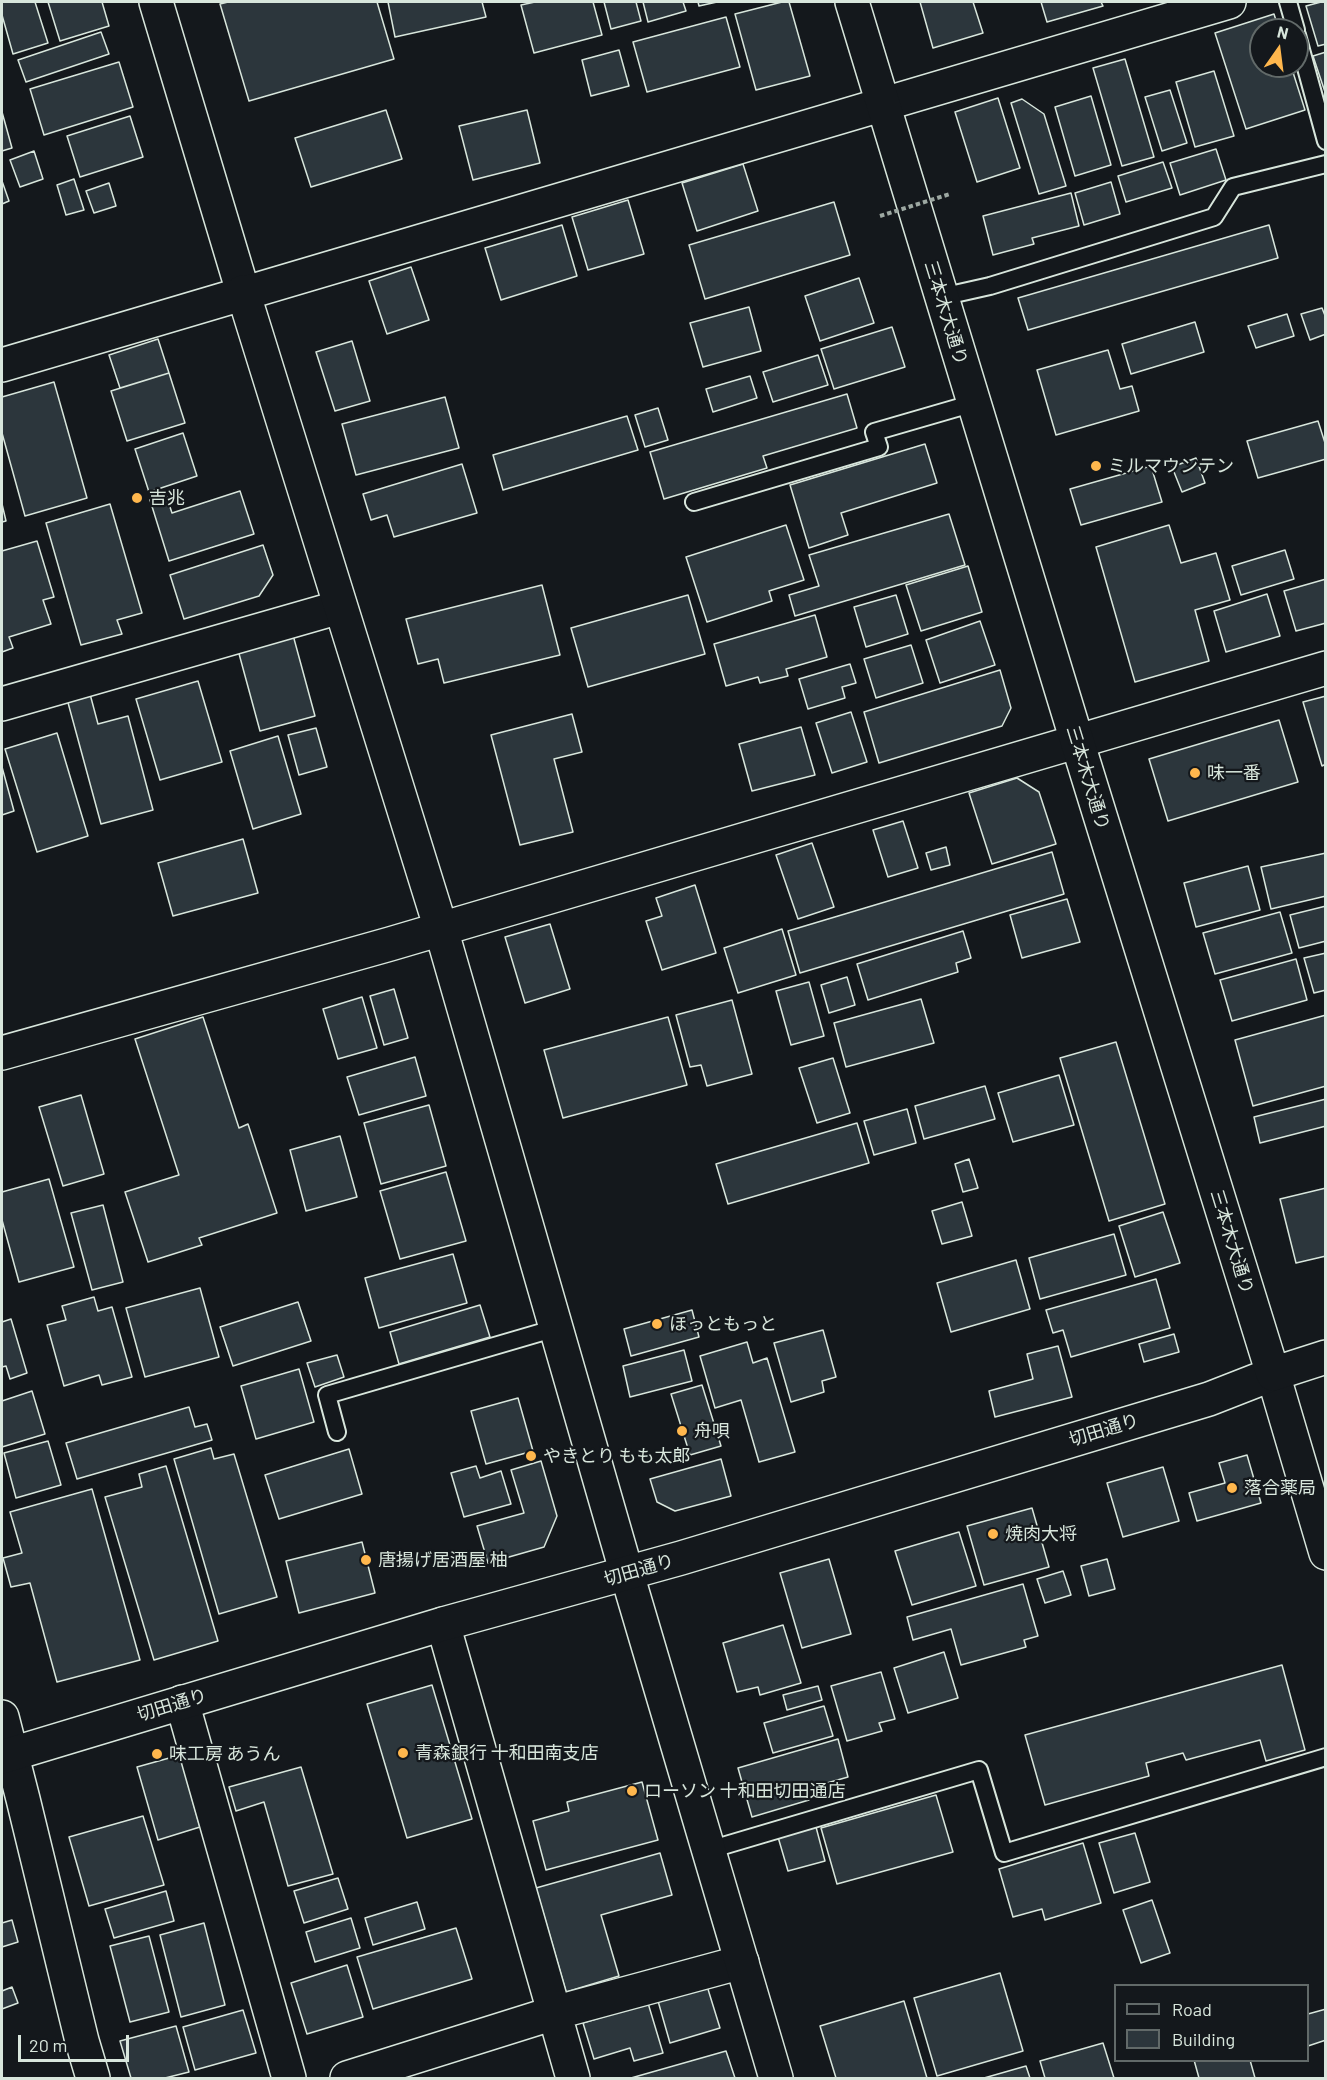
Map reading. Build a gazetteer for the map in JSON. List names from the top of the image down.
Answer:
{
  "streets": {
    "main road": ["三本木大通り", "切田通り"]
  },
  "crossings": [
    ["三本木大通り", "切田通り"]
  ],
  "places": [
    "ミルマウンテン",
    "吉兆",
    "味一番",
    "ほっともっと",
    "舟唄",
    "やきとり もも太郎",
    "落合薬局",
    "焼肉大将",
    "唐揚げ居酒屋 柚",
    "青森銀行 十和田南支店",
    "味工房 あうん",
    "ローソン 十和田切田通店"
  ],
  "legend": ["Road", "Building"],
  "scale_bar": "20 m",
  "north": "top"
}
